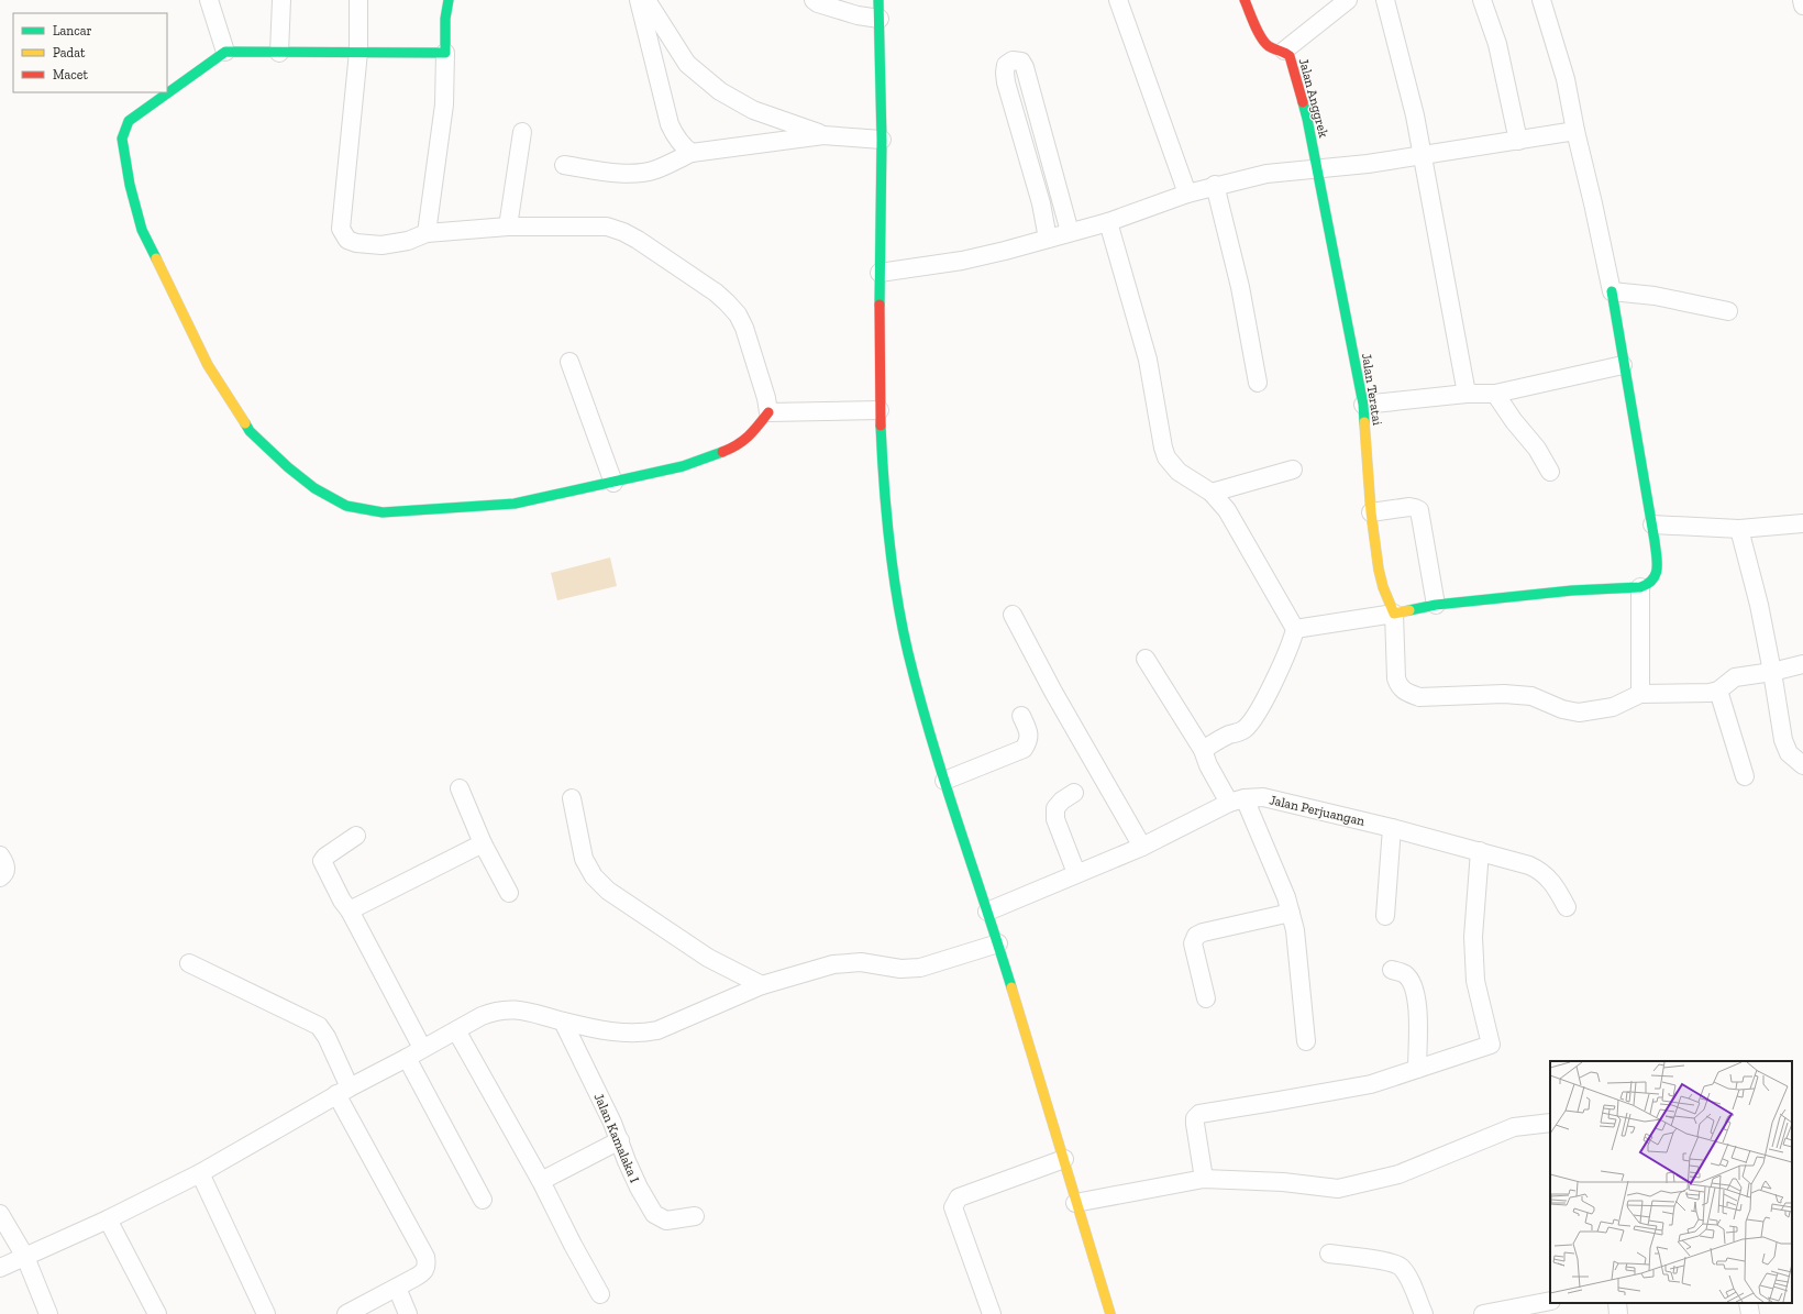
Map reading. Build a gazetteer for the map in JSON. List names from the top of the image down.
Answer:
{
  "streets": {
    "street": [
      "Jalan Anggrek",
      "Jalan Teratai",
      "Jalan Perjuangan",
      "Jalan Kamalaka I"
    ]
  },
  "crossings": [
    ["Jalan Anggrek", "Jalan Teratai"]
  ],
  "legend": ["Lancar", "Padat", "Macet"]
}
